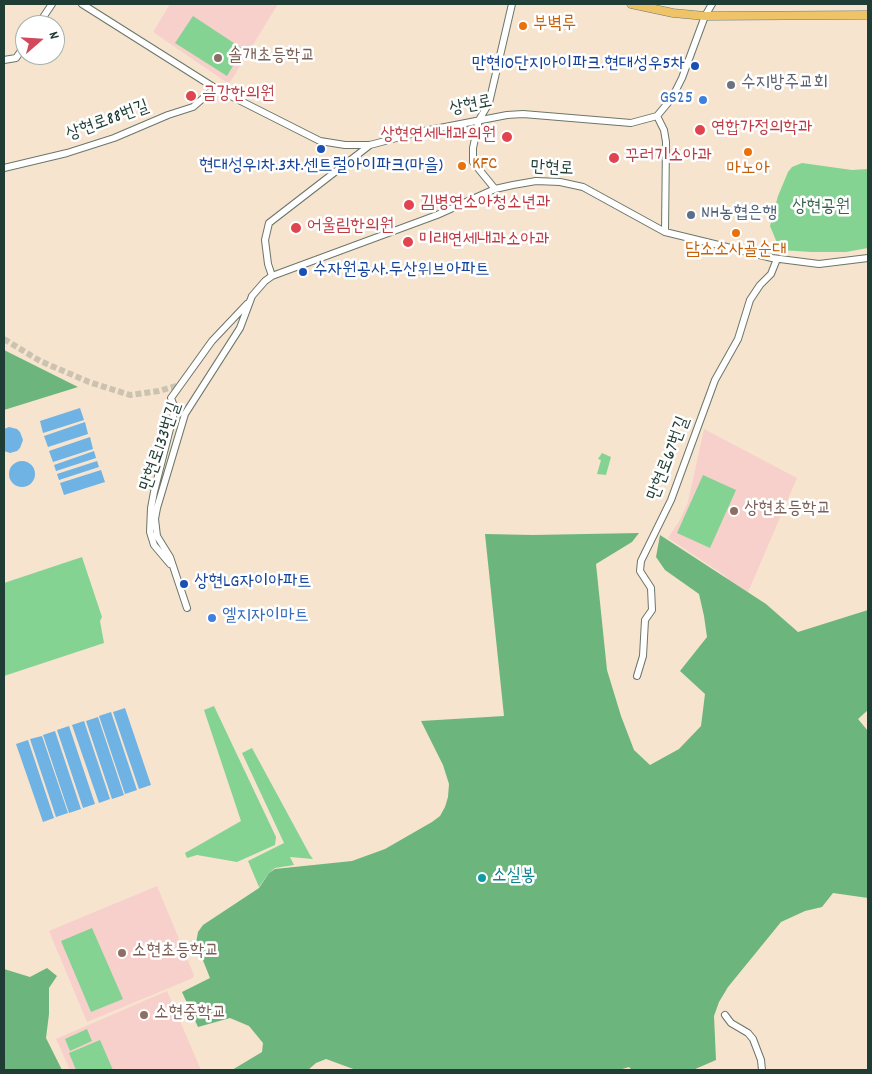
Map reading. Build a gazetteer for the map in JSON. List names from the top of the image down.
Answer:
{
  "streets": {
    "street": [
      "상현로",
      "상현로88번길",
      "만현로",
      "만현로133번길",
      "만현로67번길"
    ]
  },
  "crossings": [
    ["상현로", "상현로88번길"],
    ["만현로", "만현로133번길"],
    ["만현로", "만현로67번길"]
  ],
  "parks": ["상현공원"],
  "places": [
    "부벽루",
    "솔개초등학교",
    "만현10단지아이파크.현대성우5차",
    "수지방주교회",
    "금강한의원",
    "GS25",
    "연합가정의학과",
    "상현연세내과의원",
    "현대성우1차.3차.센트럴아이파크(마을)",
    "마노아",
    "꾸러기소아과",
    "KFC",
    "김병연소아청소년과",
    "NH농협은행",
    "어울림한의원",
    "담소소사골순대",
    "미래연세내과소아과",
    "수자원공사.두산위브아파트",
    "상현초등학교",
    "상현LG자이아파트",
    "엘지자이마트",
    "소실봉",
    "소현초등학교",
    "소현중학교"
  ],
  "north": "right"
}
